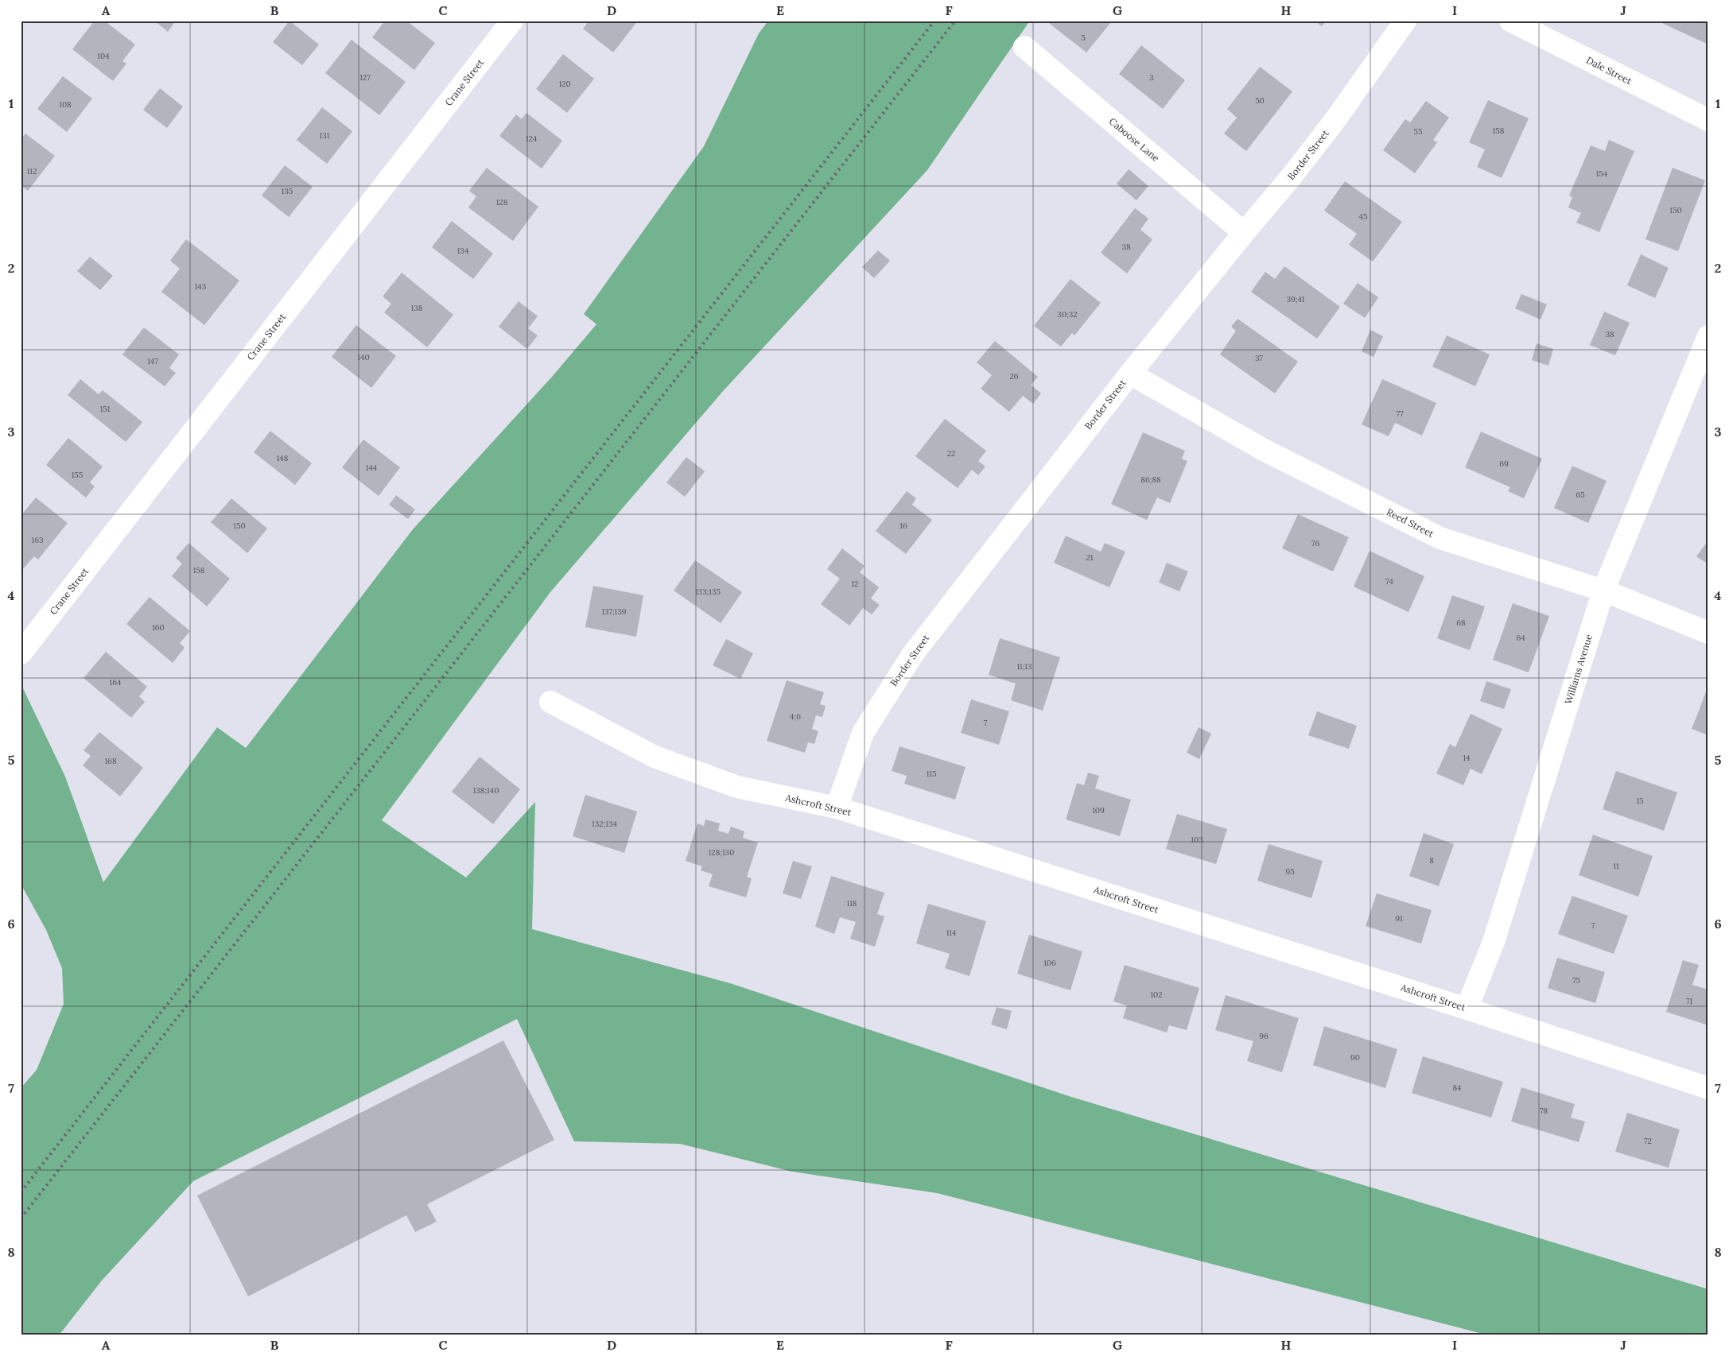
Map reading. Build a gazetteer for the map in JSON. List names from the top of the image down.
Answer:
{
  "streets": {
    "street": [
      "Dale Street",
      "Crane Street",
      "Caboose Lane",
      "Border Street",
      "Reed Street",
      "Williams Avenue",
      "Ashcroft Street"
    ]
  },
  "crossings": [
    ["Caboose Lane", "Border Street"],
    ["Border Street", "Reed Street"],
    ["Border Street", "Ashcroft Street"],
    ["Reed Street", "Williams Avenue"],
    ["Williams Avenue", "Ashcroft Street"]
  ],
  "house_numbers": [
    "5",
    "104",
    "127",
    "3",
    "120",
    "50",
    "108",
    "158",
    "55",
    "131",
    "124",
    "112",
    "154",
    "135",
    "128",
    "150",
    "45",
    "38",
    "134",
    "143",
    "39;41",
    "138",
    "30;32",
    "38",
    "140",
    "37",
    "147",
    "26",
    "151",
    "77",
    "22",
    "148",
    "69",
    "144",
    "155",
    "86;88",
    "65",
    "150",
    "16",
    "163",
    "76",
    "21",
    "158",
    "74",
    "12",
    "133;135",
    "137;139",
    "68",
    "160",
    "64",
    "11;13",
    "164",
    "4;6",
    "7",
    "14",
    "168",
    "115",
    "138;140",
    "15",
    "109",
    "132;134",
    "103",
    "128;130",
    "8",
    "11",
    "95",
    "118",
    "91",
    "7",
    "114",
    "106",
    "75",
    "102",
    "71",
    "96",
    "90",
    "84",
    "78",
    "72"
  ],
  "grid": {
    "columns": [
      "A",
      "B",
      "C",
      "D",
      "E",
      "F",
      "G",
      "H",
      "I",
      "J"
    ],
    "rows": [
      "1",
      "2",
      "3",
      "4",
      "5",
      "6",
      "7",
      "8"
    ]
  }
}
